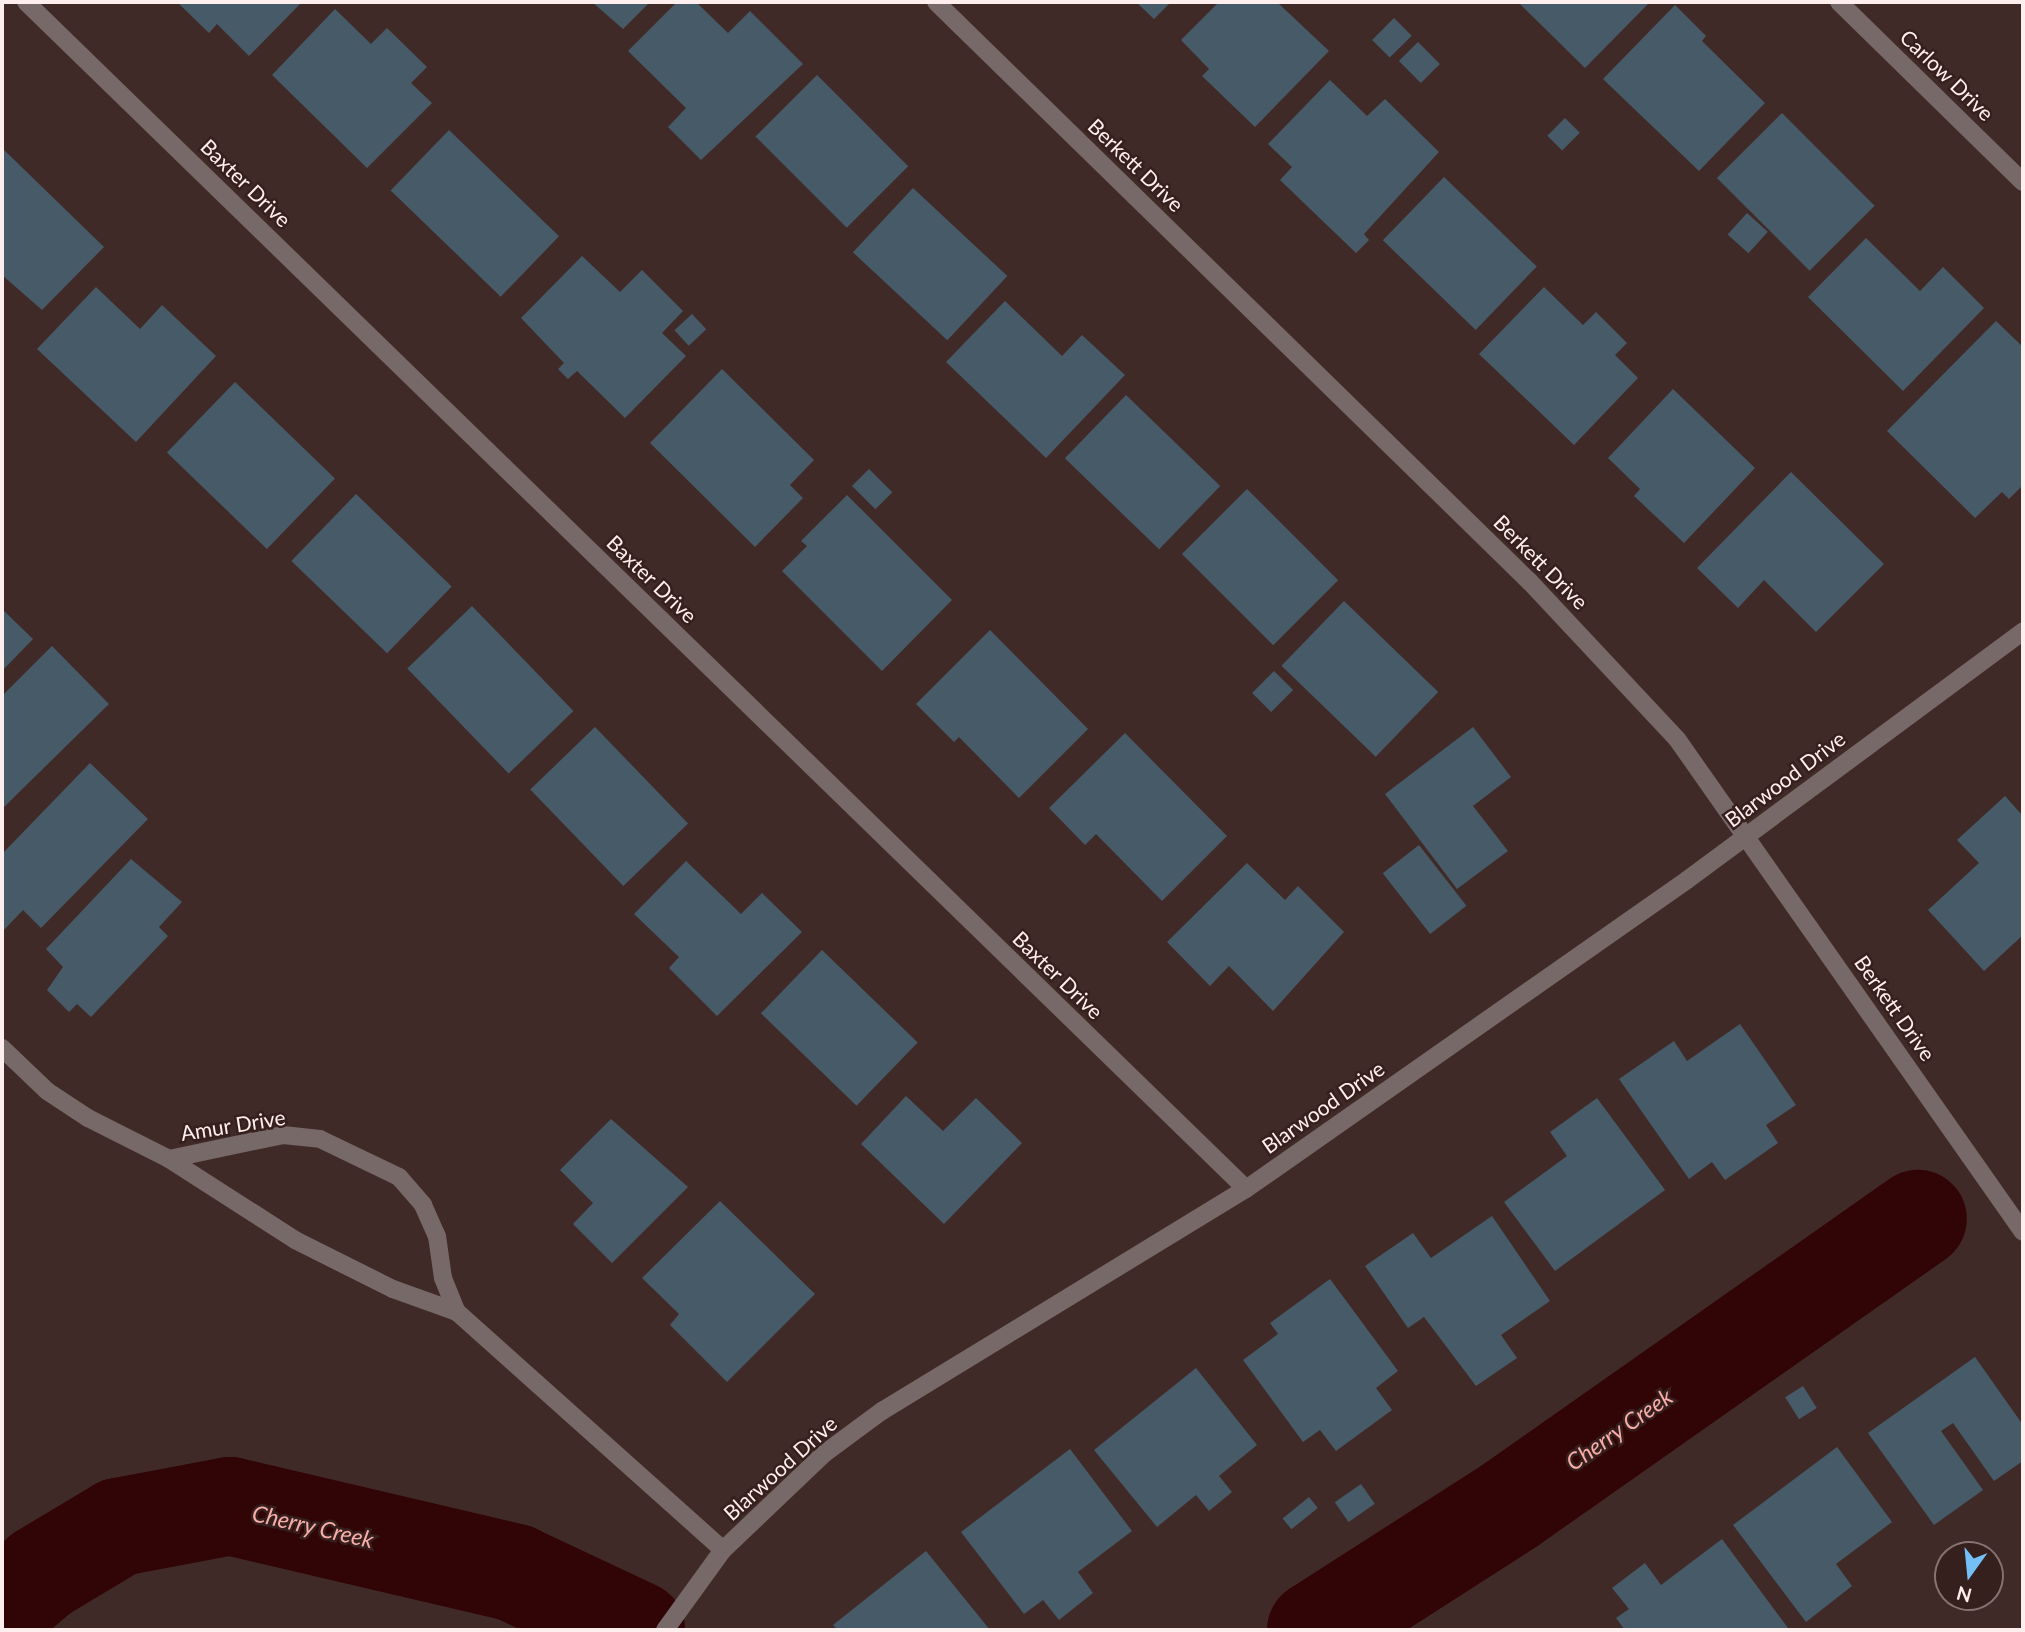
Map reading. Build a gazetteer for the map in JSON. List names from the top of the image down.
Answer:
{
  "streets": {
    "street": [
      "Carlow Drive",
      "Berkett Drive",
      "Baxter Drive",
      "Blarwood Drive",
      "Amur Drive"
    ]
  },
  "crossings": [
    ["Berkett Drive", "Blarwood Drive"],
    ["Baxter Drive", "Blarwood Drive"],
    ["Blarwood Drive", "Amur Drive"]
  ],
  "water": ["Cherry Creek"],
  "north": "bottom"
}
